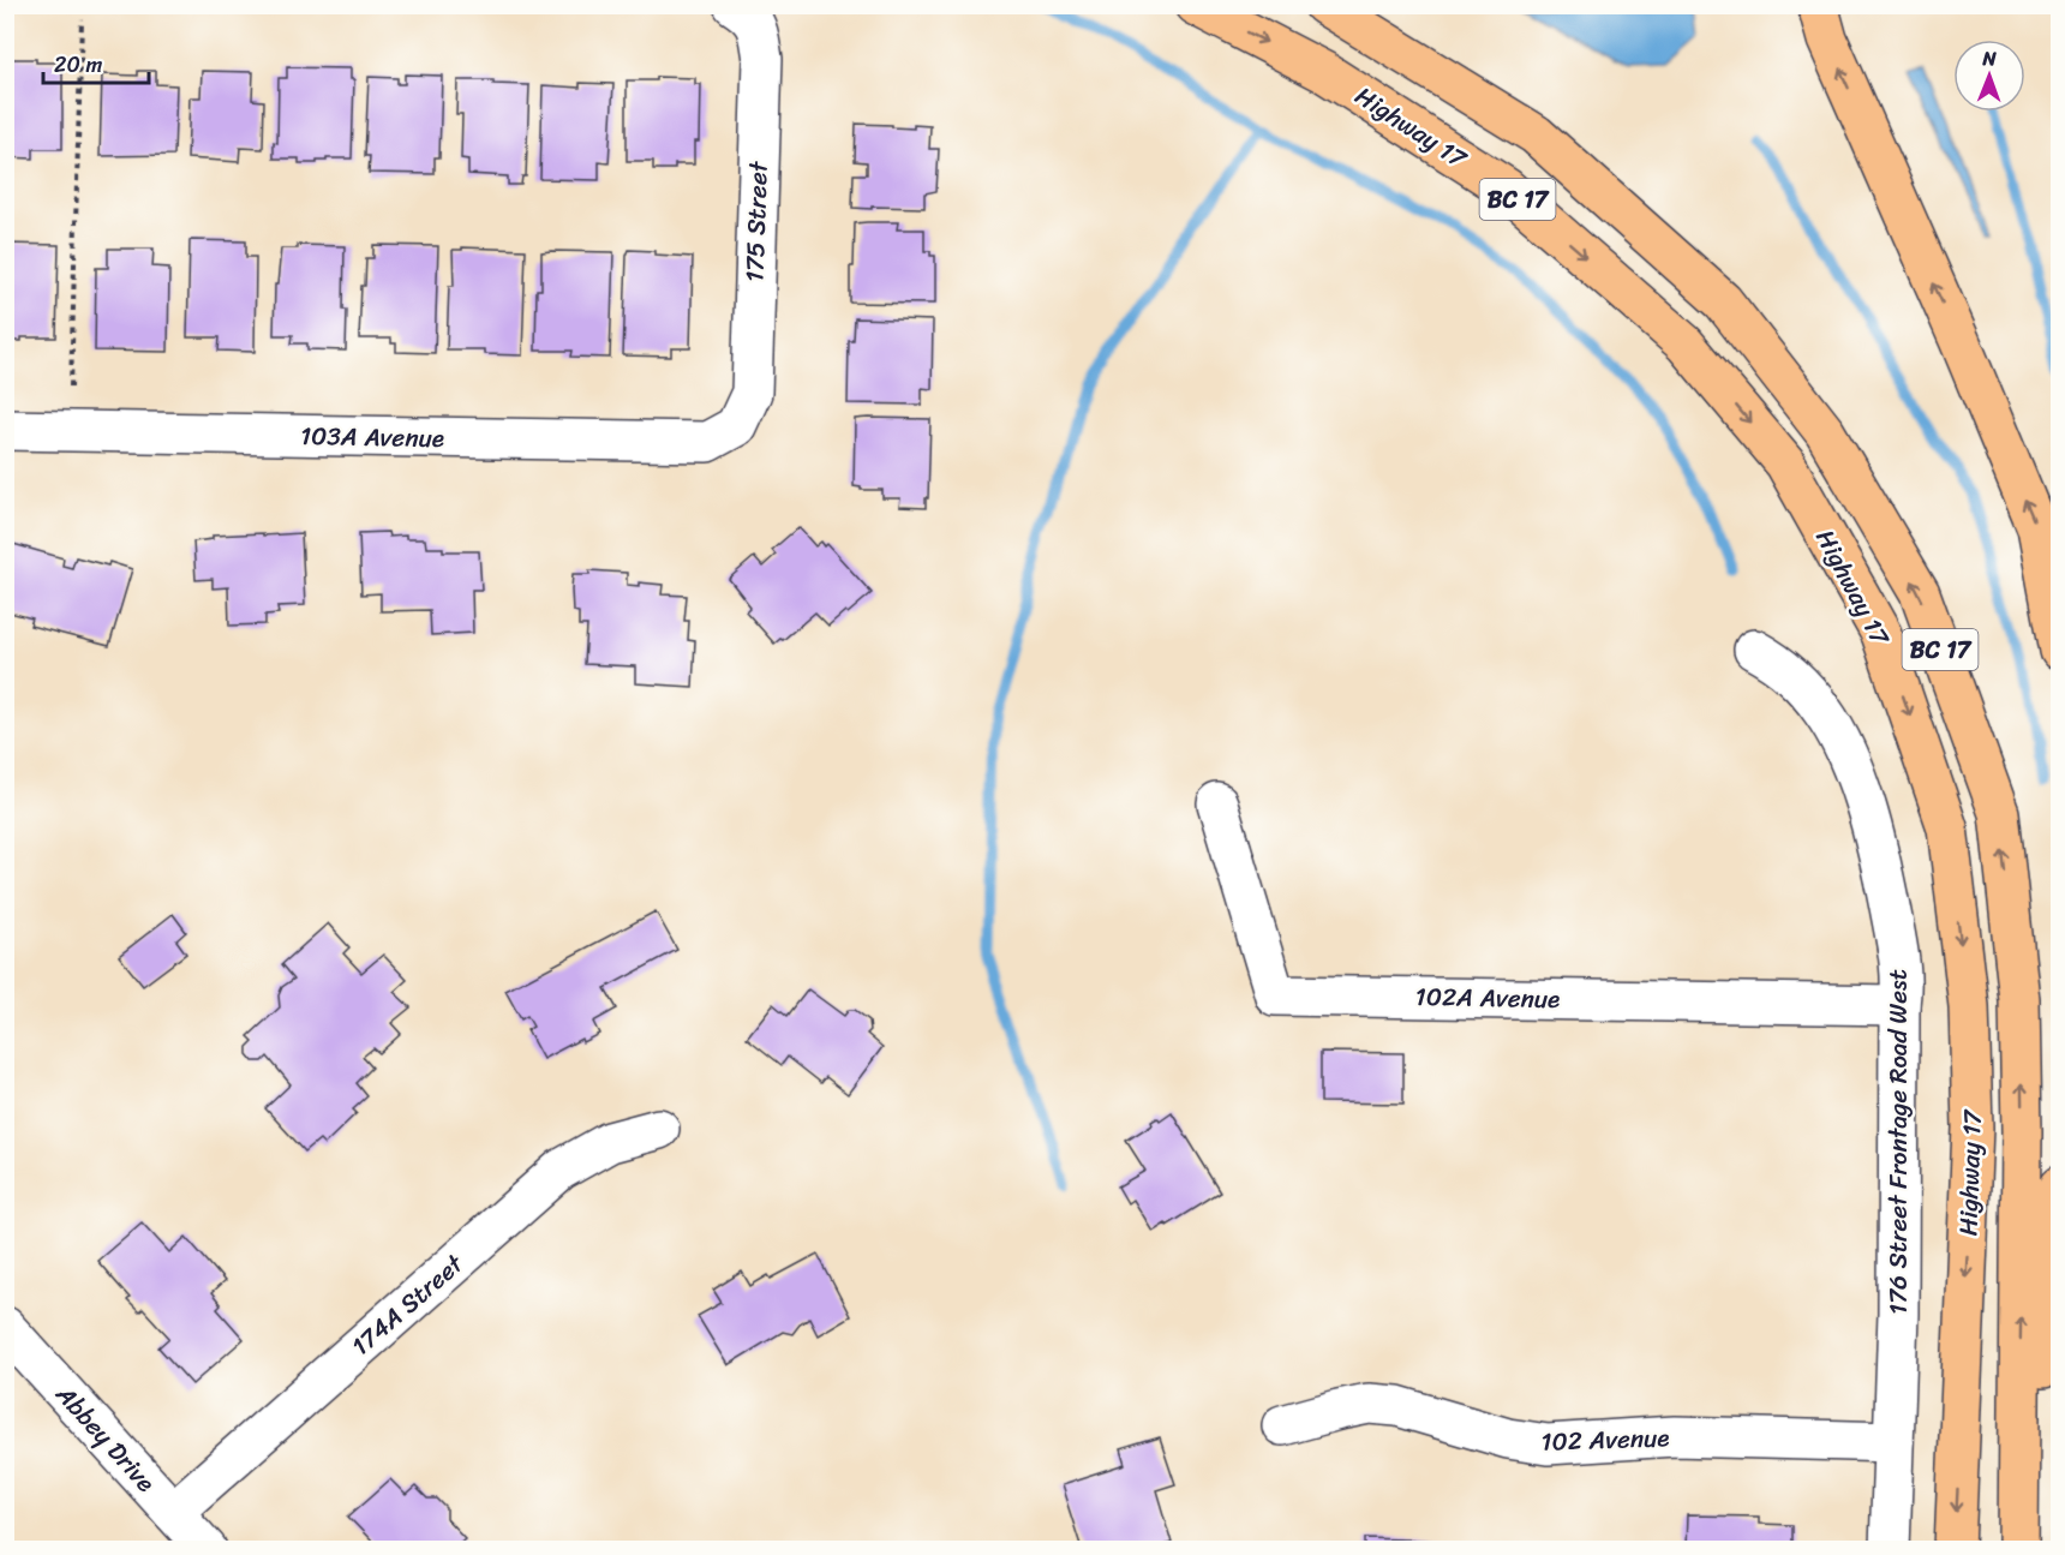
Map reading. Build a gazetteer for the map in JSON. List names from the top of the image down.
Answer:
{
  "streets": {
    "highway": ["Highway 17", "BC 17"],
    "street": [
      "175 Street",
      "103A Avenue",
      "102A Avenue",
      "176 Street Frontage Road West",
      "174A Street",
      "Abbey Drive",
      "102 Avenue"
    ]
  },
  "crossings": [
    ["175 Street", "103A Avenue"],
    ["102A Avenue", "176 Street Frontage Road West"],
    ["176 Street Frontage Road West", "102 Avenue"],
    ["174A Street", "Abbey Drive"]
  ],
  "scale_bar": "20 m",
  "north": "top"
}
